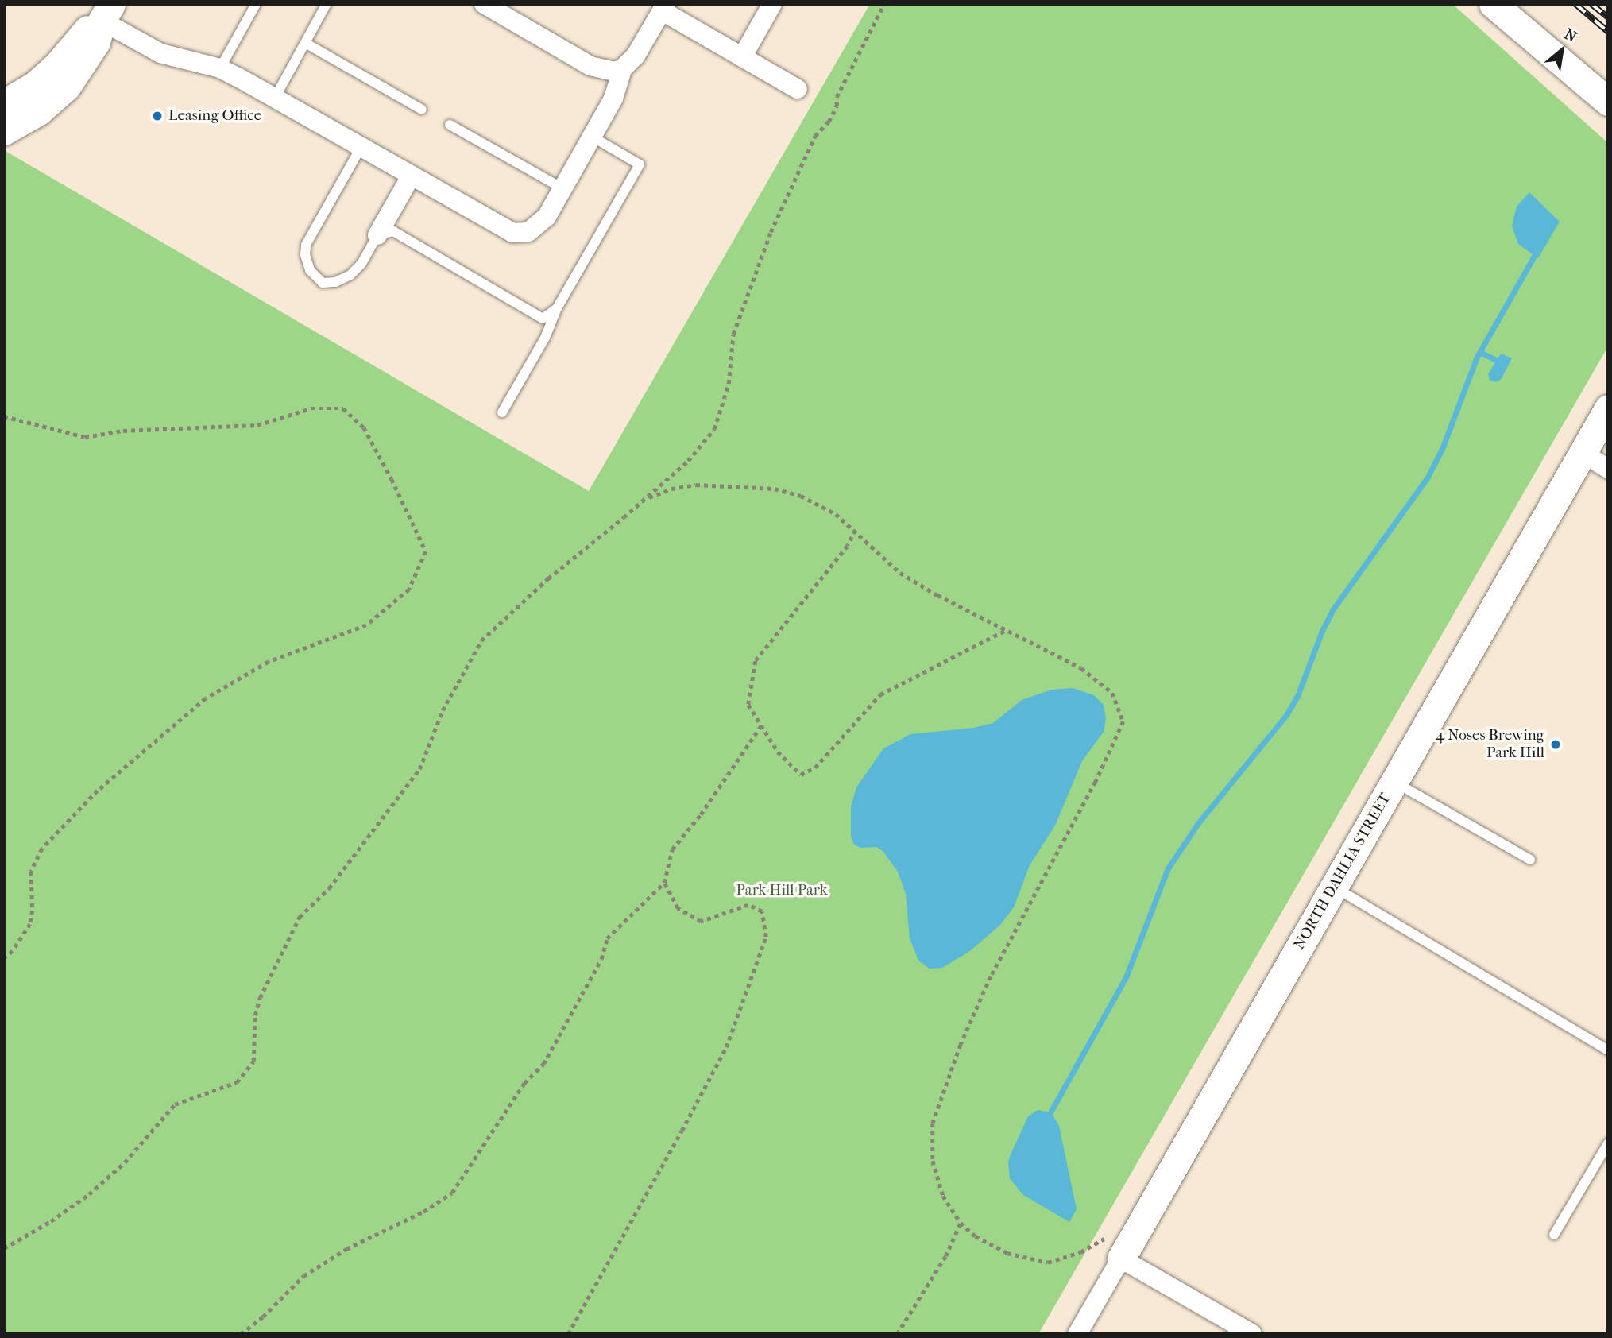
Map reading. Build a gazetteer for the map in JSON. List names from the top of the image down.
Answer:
{
  "streets": {
    "street": ["NORTH DAHLIA STREET"]
  },
  "parks": ["Park Hill Park"],
  "places": ["Leasing Office", "4 Noses Brewing Park Hill"],
  "north": "top right"
}
